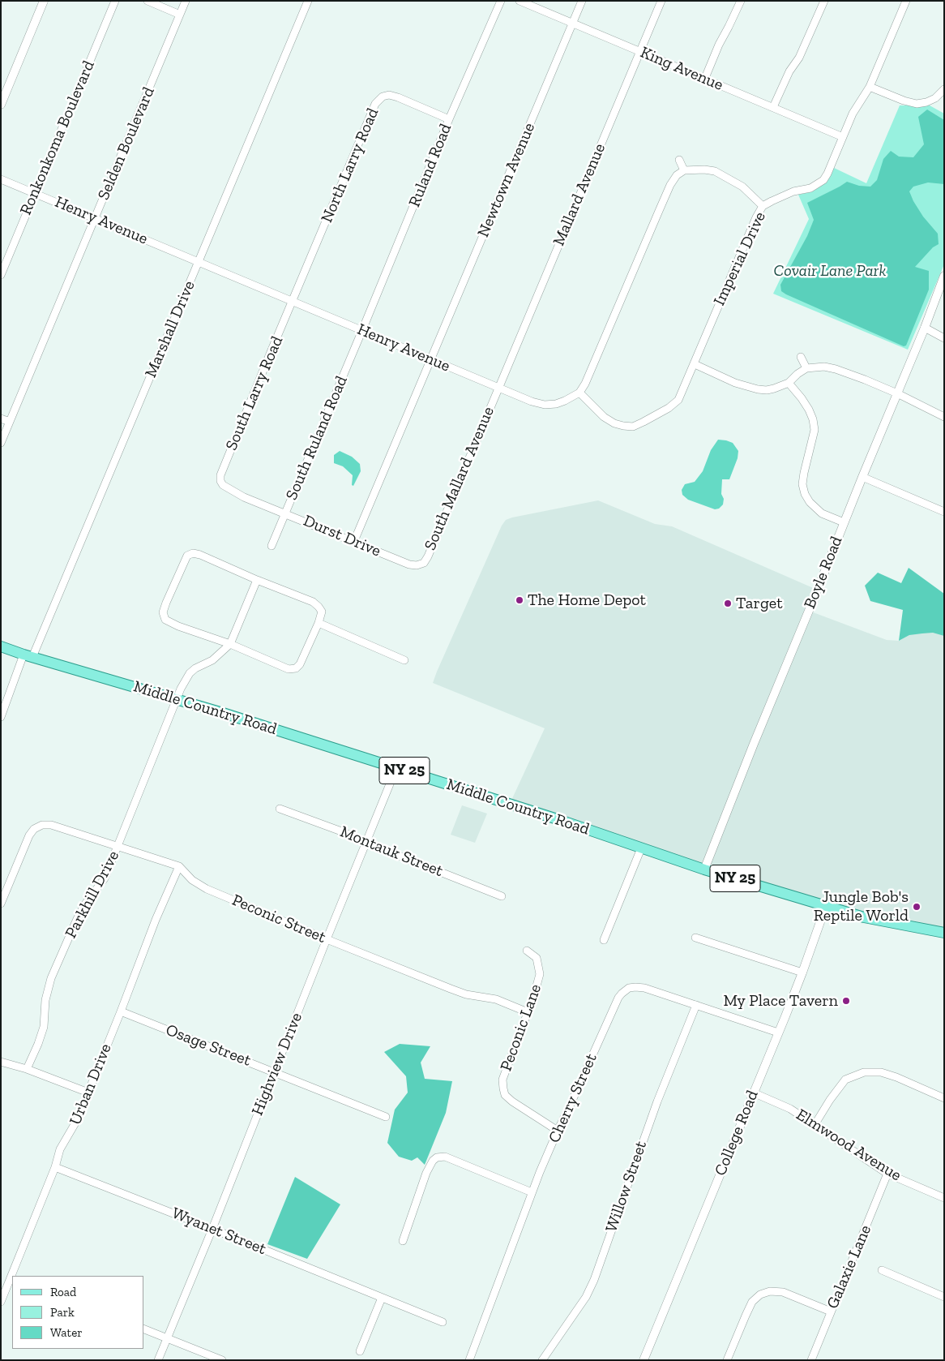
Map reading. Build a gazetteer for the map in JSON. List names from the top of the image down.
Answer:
{
  "streets": {
    "main road": ["Middle Country Road", "NY 25"],
    "street": [
      "King Avenue",
      "Ronkonkoma Boulevard",
      "Selden Boulevard",
      "North Larry Road",
      "Ruland Road",
      "Newtown Avenue",
      "Mallard Avenue",
      "Henry Avenue",
      "Imperial Drive",
      "Marshall Drive",
      "South Larry Road",
      "South Ruland Road",
      "South Mallard Avenue",
      "Durst Drive",
      "Boyle Road",
      "Montauk Street",
      "Parkhill Drive",
      "Peconic Street",
      "Peconic Lane",
      "Osage Street",
      "Highview Drive",
      "Urban Drive",
      "Cherry Street",
      "College Road",
      "Elmwood Avenue",
      "Willow Street",
      "Wyanet Street",
      "Galaxie Lane"
    ]
  },
  "crossings": [
    ["King Avenue", "Newtown Avenue"],
    ["King Avenue", "Mallard Avenue"],
    ["King Avenue", "Imperial Drive"],
    ["Ronkonkoma Boulevard", "Henry Avenue"],
    ["Selden Boulevard", "Henry Avenue"],
    ["North Larry Road", "Ruland Road"],
    ["North Larry Road", "Henry Avenue"],
    ["North Larry Road", "South Larry Road"],
    ["Ruland Road", "Henry Avenue"],
    ["Ruland Road", "South Ruland Road"],
    ["Newtown Avenue", "Henry Avenue"],
    ["Newtown Avenue", "Durst Drive"],
    ["Mallard Avenue", "Henry Avenue"],
    ["Mallard Avenue", "South Mallard Avenue"],
    ["Henry Avenue", "Imperial Drive"],
    ["Henry Avenue", "Marshall Drive"],
    ["Henry Avenue", "South Larry Road"],
    ["Henry Avenue", "South Ruland Road"],
    ["Henry Avenue", "South Mallard Avenue"],
    ["Marshall Drive", "Middle Country Road"],
    ["Marshall Drive", "NY 25"],
    ["South Larry Road", "Durst Drive"],
    ["South Ruland Road", "Durst Drive"],
    ["South Mallard Avenue", "Durst Drive"],
    ["Boyle Road", "Middle Country Road"],
    ["Middle Country Road", "NY 25"],
    ["Middle Country Road", "Parkhill Drive"],
    ["Middle Country Road", "Highview Drive"],
    ["Middle Country Road", "College Road"],
    ["Montauk Street", "Highview Drive"],
    ["Parkhill Drive", "Peconic Street"],
    ["Peconic Street", "Peconic Lane"],
    ["Peconic Street", "Highview Drive"],
    ["Peconic Street", "Urban Drive"],
    ["Peconic Lane", "Cherry Street"],
    ["Osage Street", "Highview Drive"],
    ["Osage Street", "Urban Drive"],
    ["Highview Drive", "Wyanet Street"],
    ["Urban Drive", "Wyanet Street"],
    ["Cherry Street", "College Road"],
    ["Cherry Street", "Willow Street"],
    ["College Road", "Elmwood Avenue"],
    ["Elmwood Avenue", "Galaxie Lane"]
  ],
  "parks": ["Covair Lane Park"],
  "places": [
    "The Home Depot",
    "Target",
    "Jungle Bob's Reptile World",
    "My Place Tavern"
  ],
  "legend": ["Road", "Park", "Water"]
}
